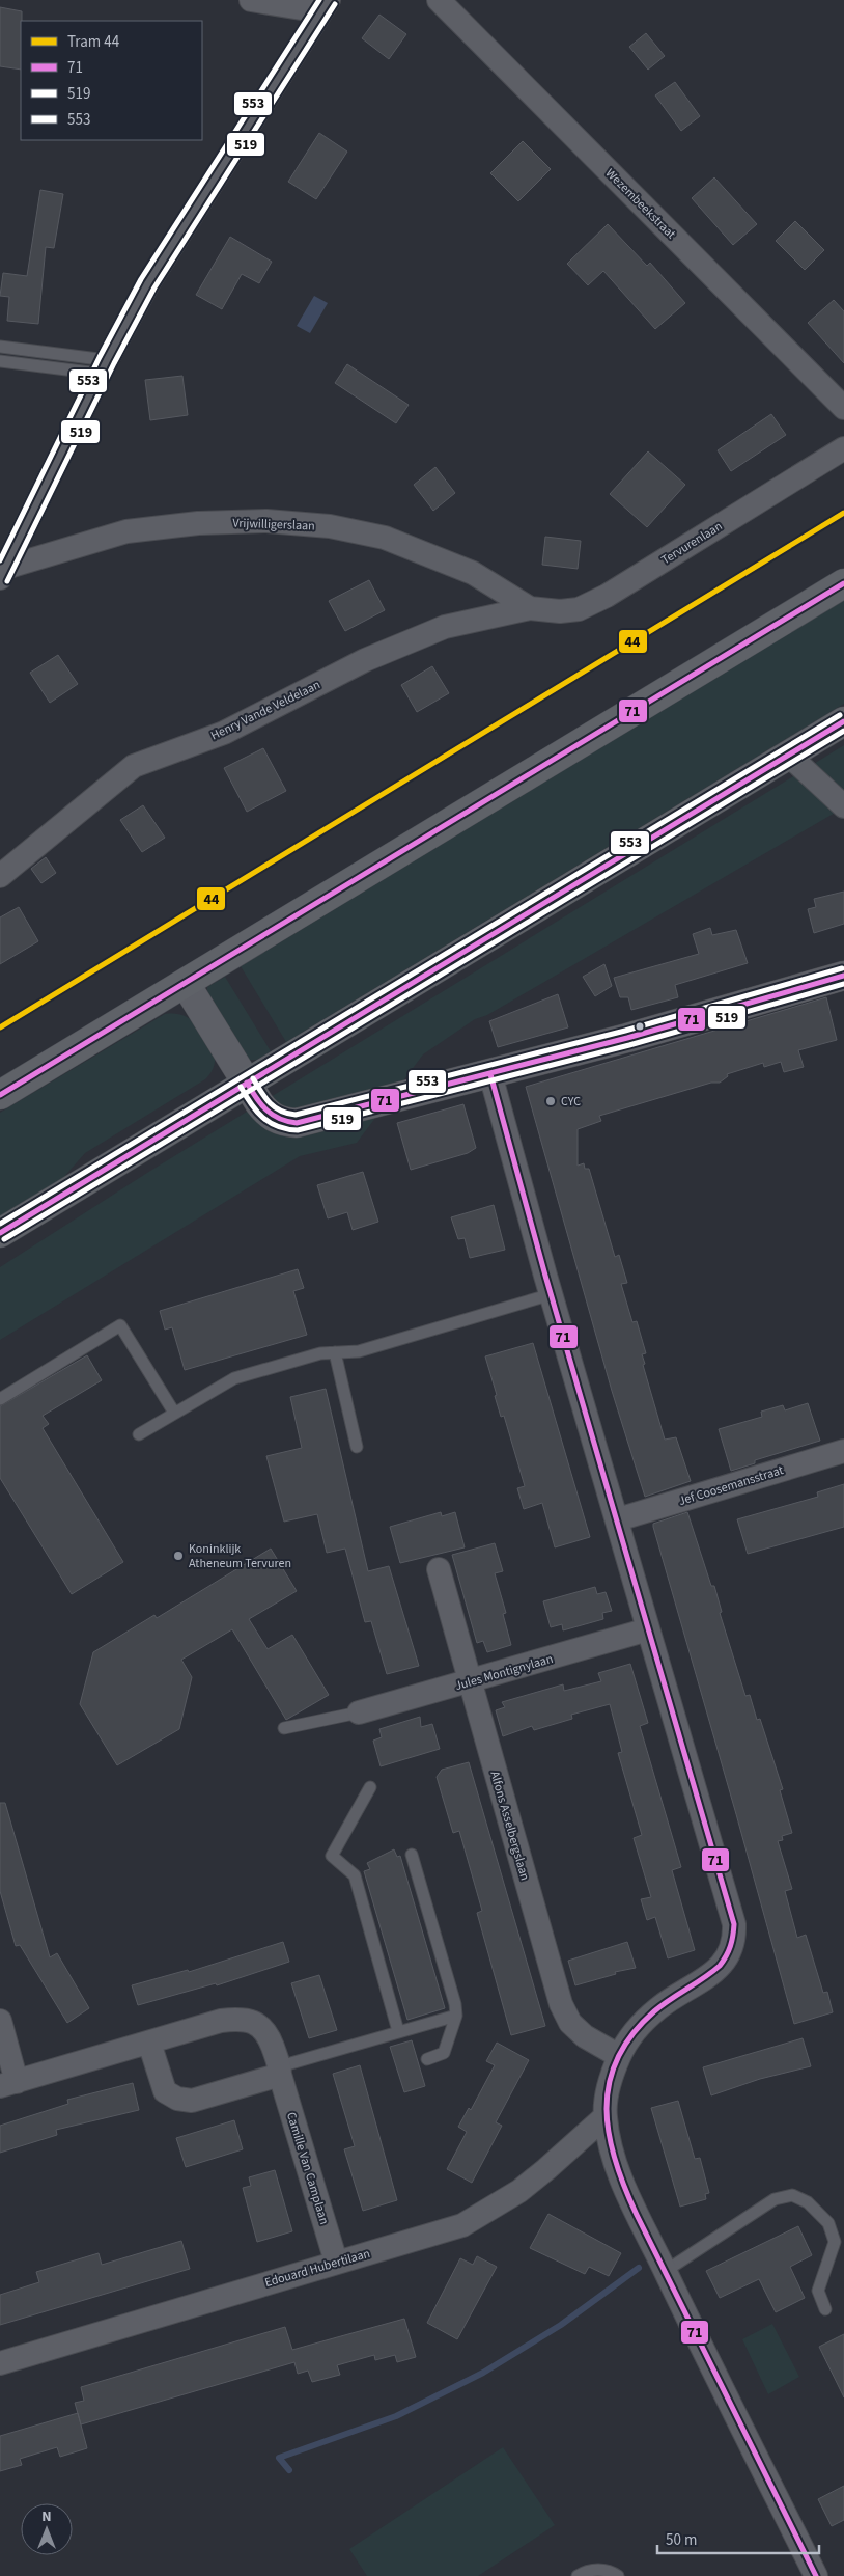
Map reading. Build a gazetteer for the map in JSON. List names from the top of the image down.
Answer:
{
  "streets": {
    "street": [
      "Wezembeekstraat",
      "Vrijwilligerslaan",
      "Tervurenlaan",
      "Henry Vande Veldelaan",
      "Jef Coosemansstraat",
      "Jules Montignylaan",
      "Alfons Asselbergslaan",
      "Camille Van Camplaan",
      "Edouard Hubertilaan"
    ]
  },
  "crossings": [
    ["Vrijwilligerslaan", "Tervurenlaan"],
    ["Vrijwilligerslaan", "Henry Vande Veldelaan"],
    ["Tervurenlaan", "Henry Vande Veldelaan"],
    ["Jules Montignylaan", "Alfons Asselbergslaan"],
    ["Camille Van Camplaan", "Edouard Hubertilaan"]
  ],
  "places": ["CYC", "Koninklijk Atheneum Tervuren"],
  "lines": [
    "transit line 553",
    "transit line 519",
    "tram line 44",
    "transit line 71"
  ],
  "legend": [
    "Tram 44",
    "71",
    "519",
    "553"
  ],
  "scale_bar": "50 m",
  "north": "top"
}
